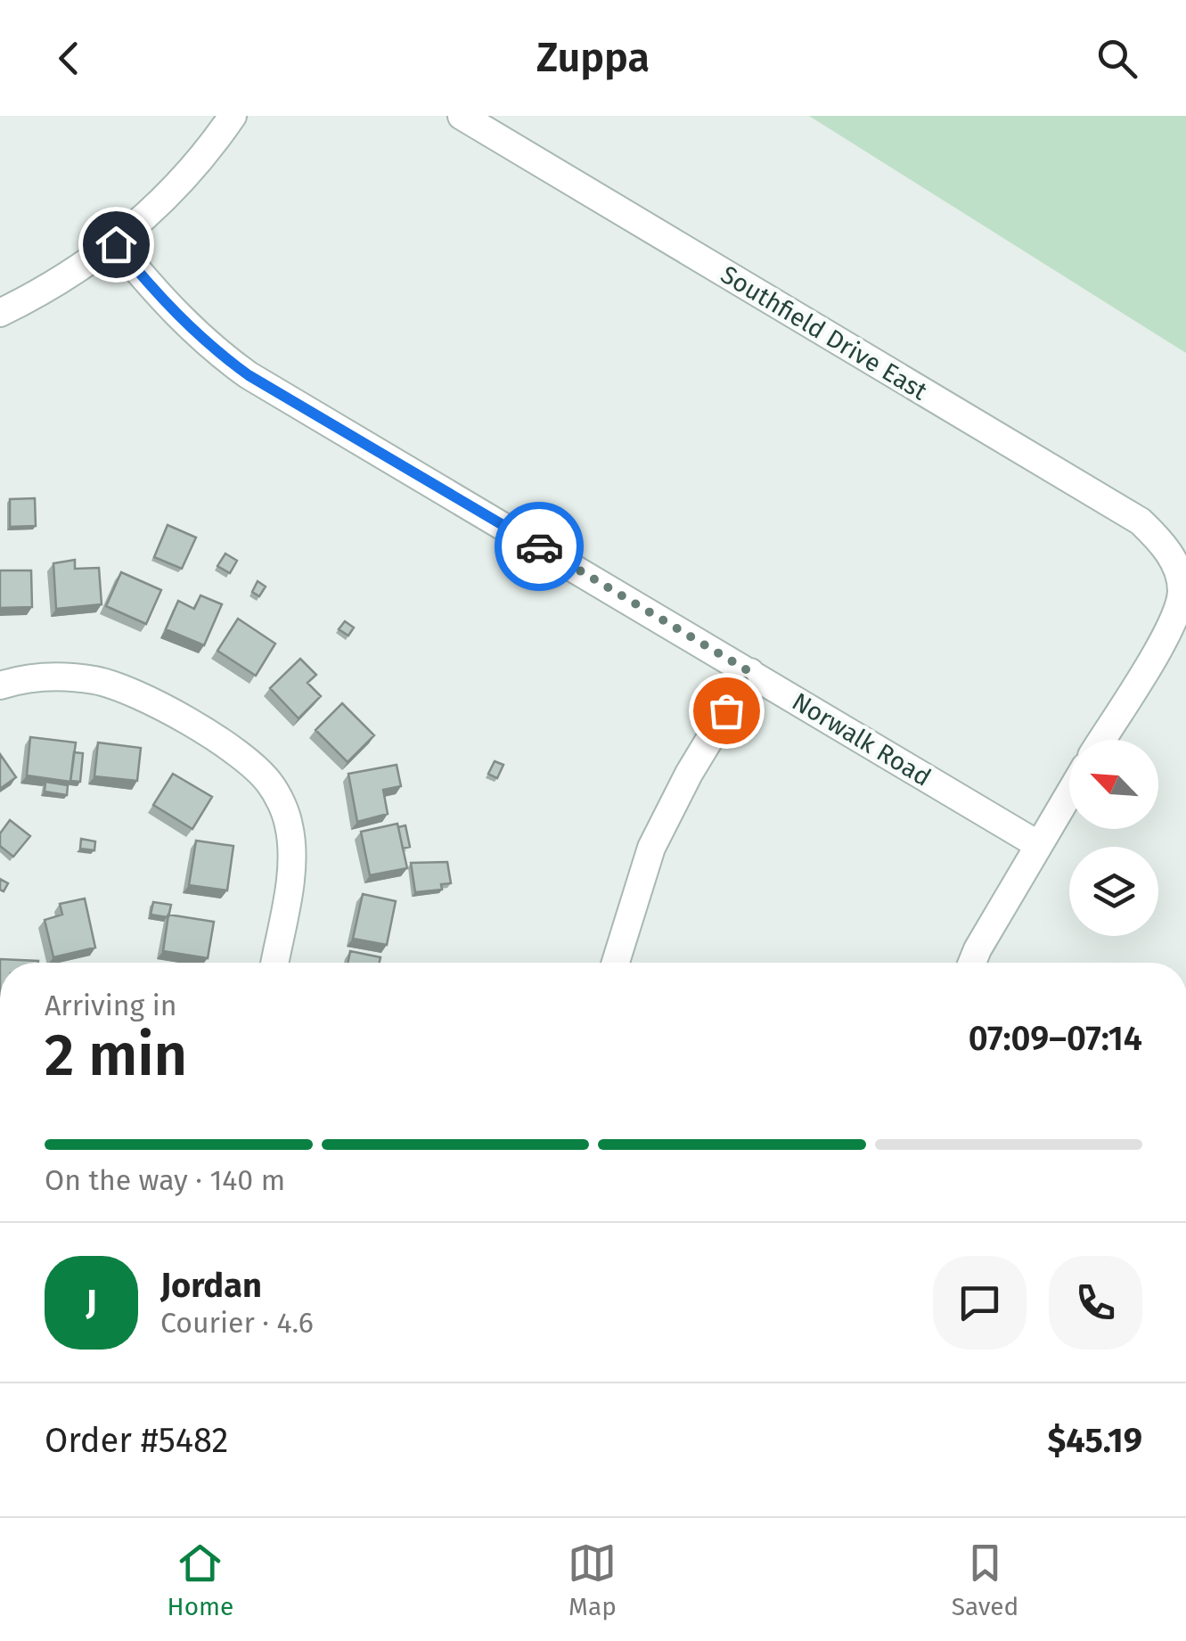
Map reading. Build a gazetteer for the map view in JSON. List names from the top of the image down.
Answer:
{
  "streets": {
    "street": ["Southfield Drive East", "Norwalk Road"]
  },
  "north": "top left",
  "page": {
    "header": "Zuppa",
    "heading": ["2 min", "Arriving in", "07:09–07:14"],
    "panel": [
      "Jordan",
      "Courier · 4.6",
      "Order #5482",
      "$45.19"
    ],
    "bar": "On the way · 140 m",
    "round": "J",
    "tabs": ["Home", "Map", "Saved"]
  }
}
